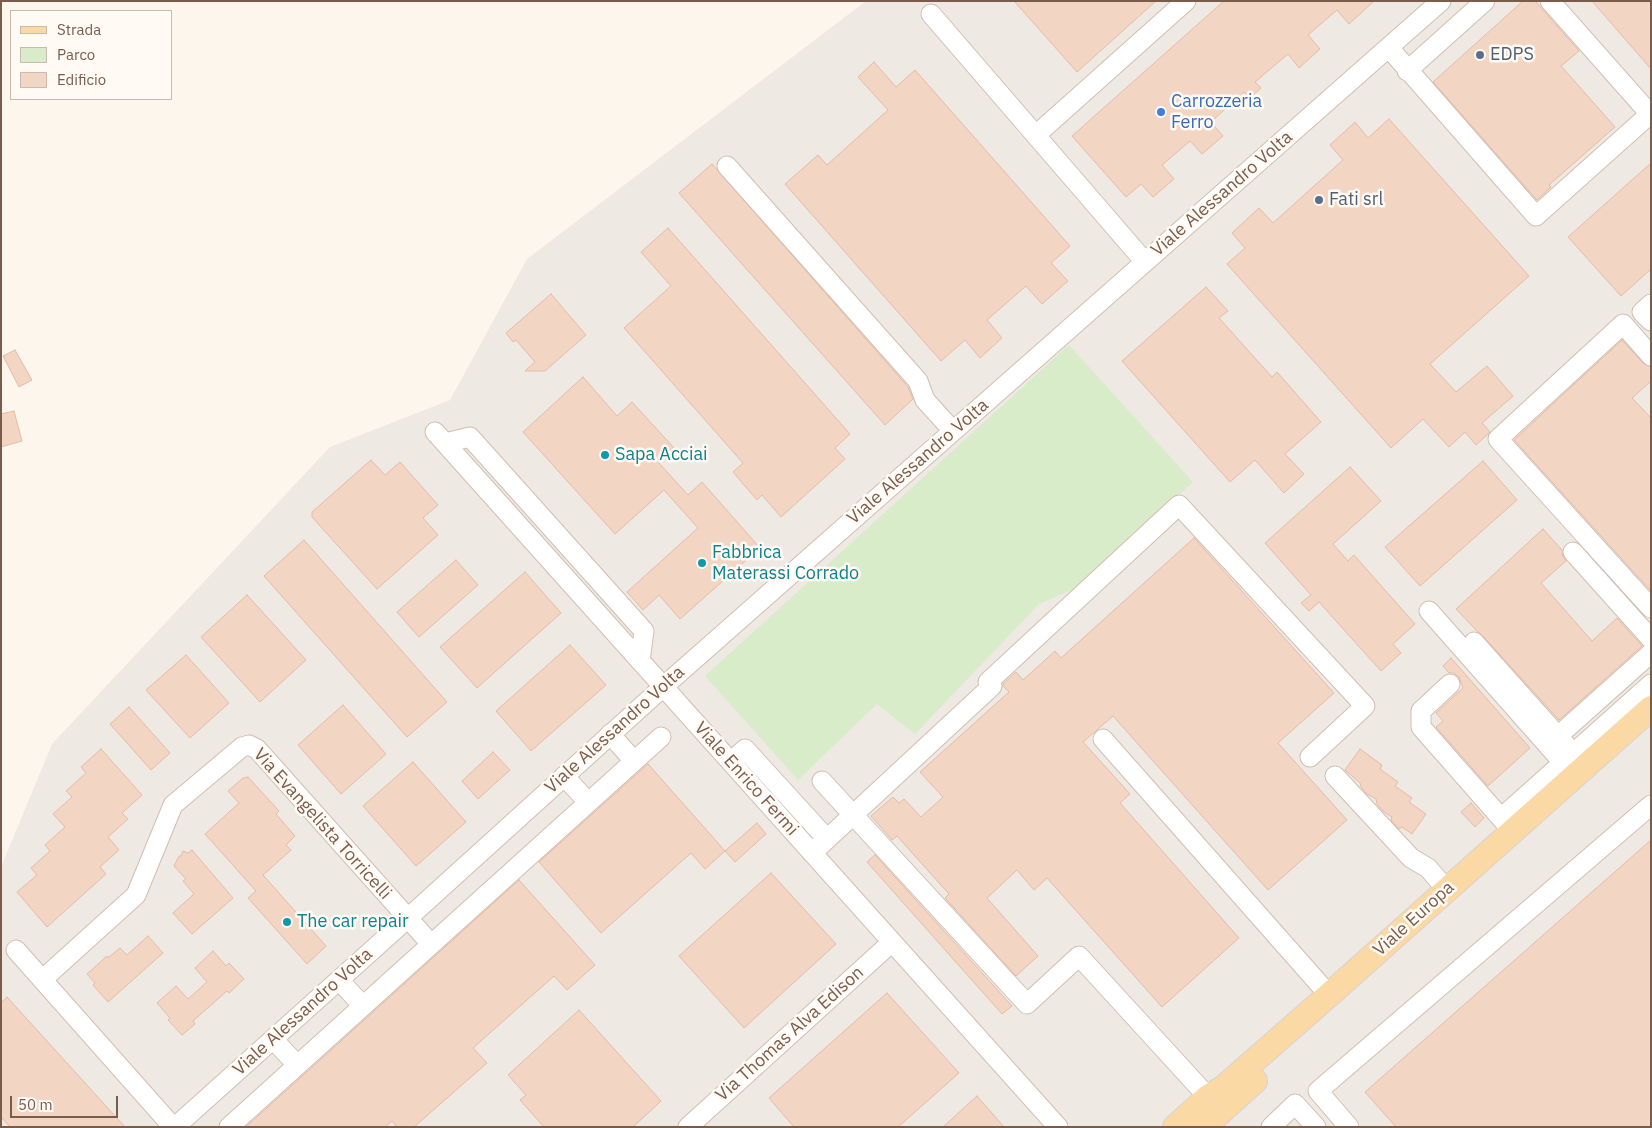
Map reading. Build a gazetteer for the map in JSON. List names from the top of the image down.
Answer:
{
  "streets": {
    "main road": ["Viale Europa"],
    "street": [
      "Viale Alessandro Volta",
      "Viale Enrico Fermi",
      "Via Evangelista Torricelli",
      "Via Thomas Alva Edison"
    ]
  },
  "crossings": [
    ["Viale Alessandro Volta", "Viale Enrico Fermi"],
    ["Viale Alessandro Volta", "Via Evangelista Torricelli"],
    ["Viale Enrico Fermi", "Via Thomas Alva Edison"]
  ],
  "places": [
    "EDPS",
    "Carrozzeria Ferro",
    "Fati srl",
    "Sapa Acciai",
    "Fabbrica Materassi Corrado",
    "The car repair"
  ],
  "legend": ["Strada", "Parco", "Edificio"],
  "scale_bar": "50 m"
}
